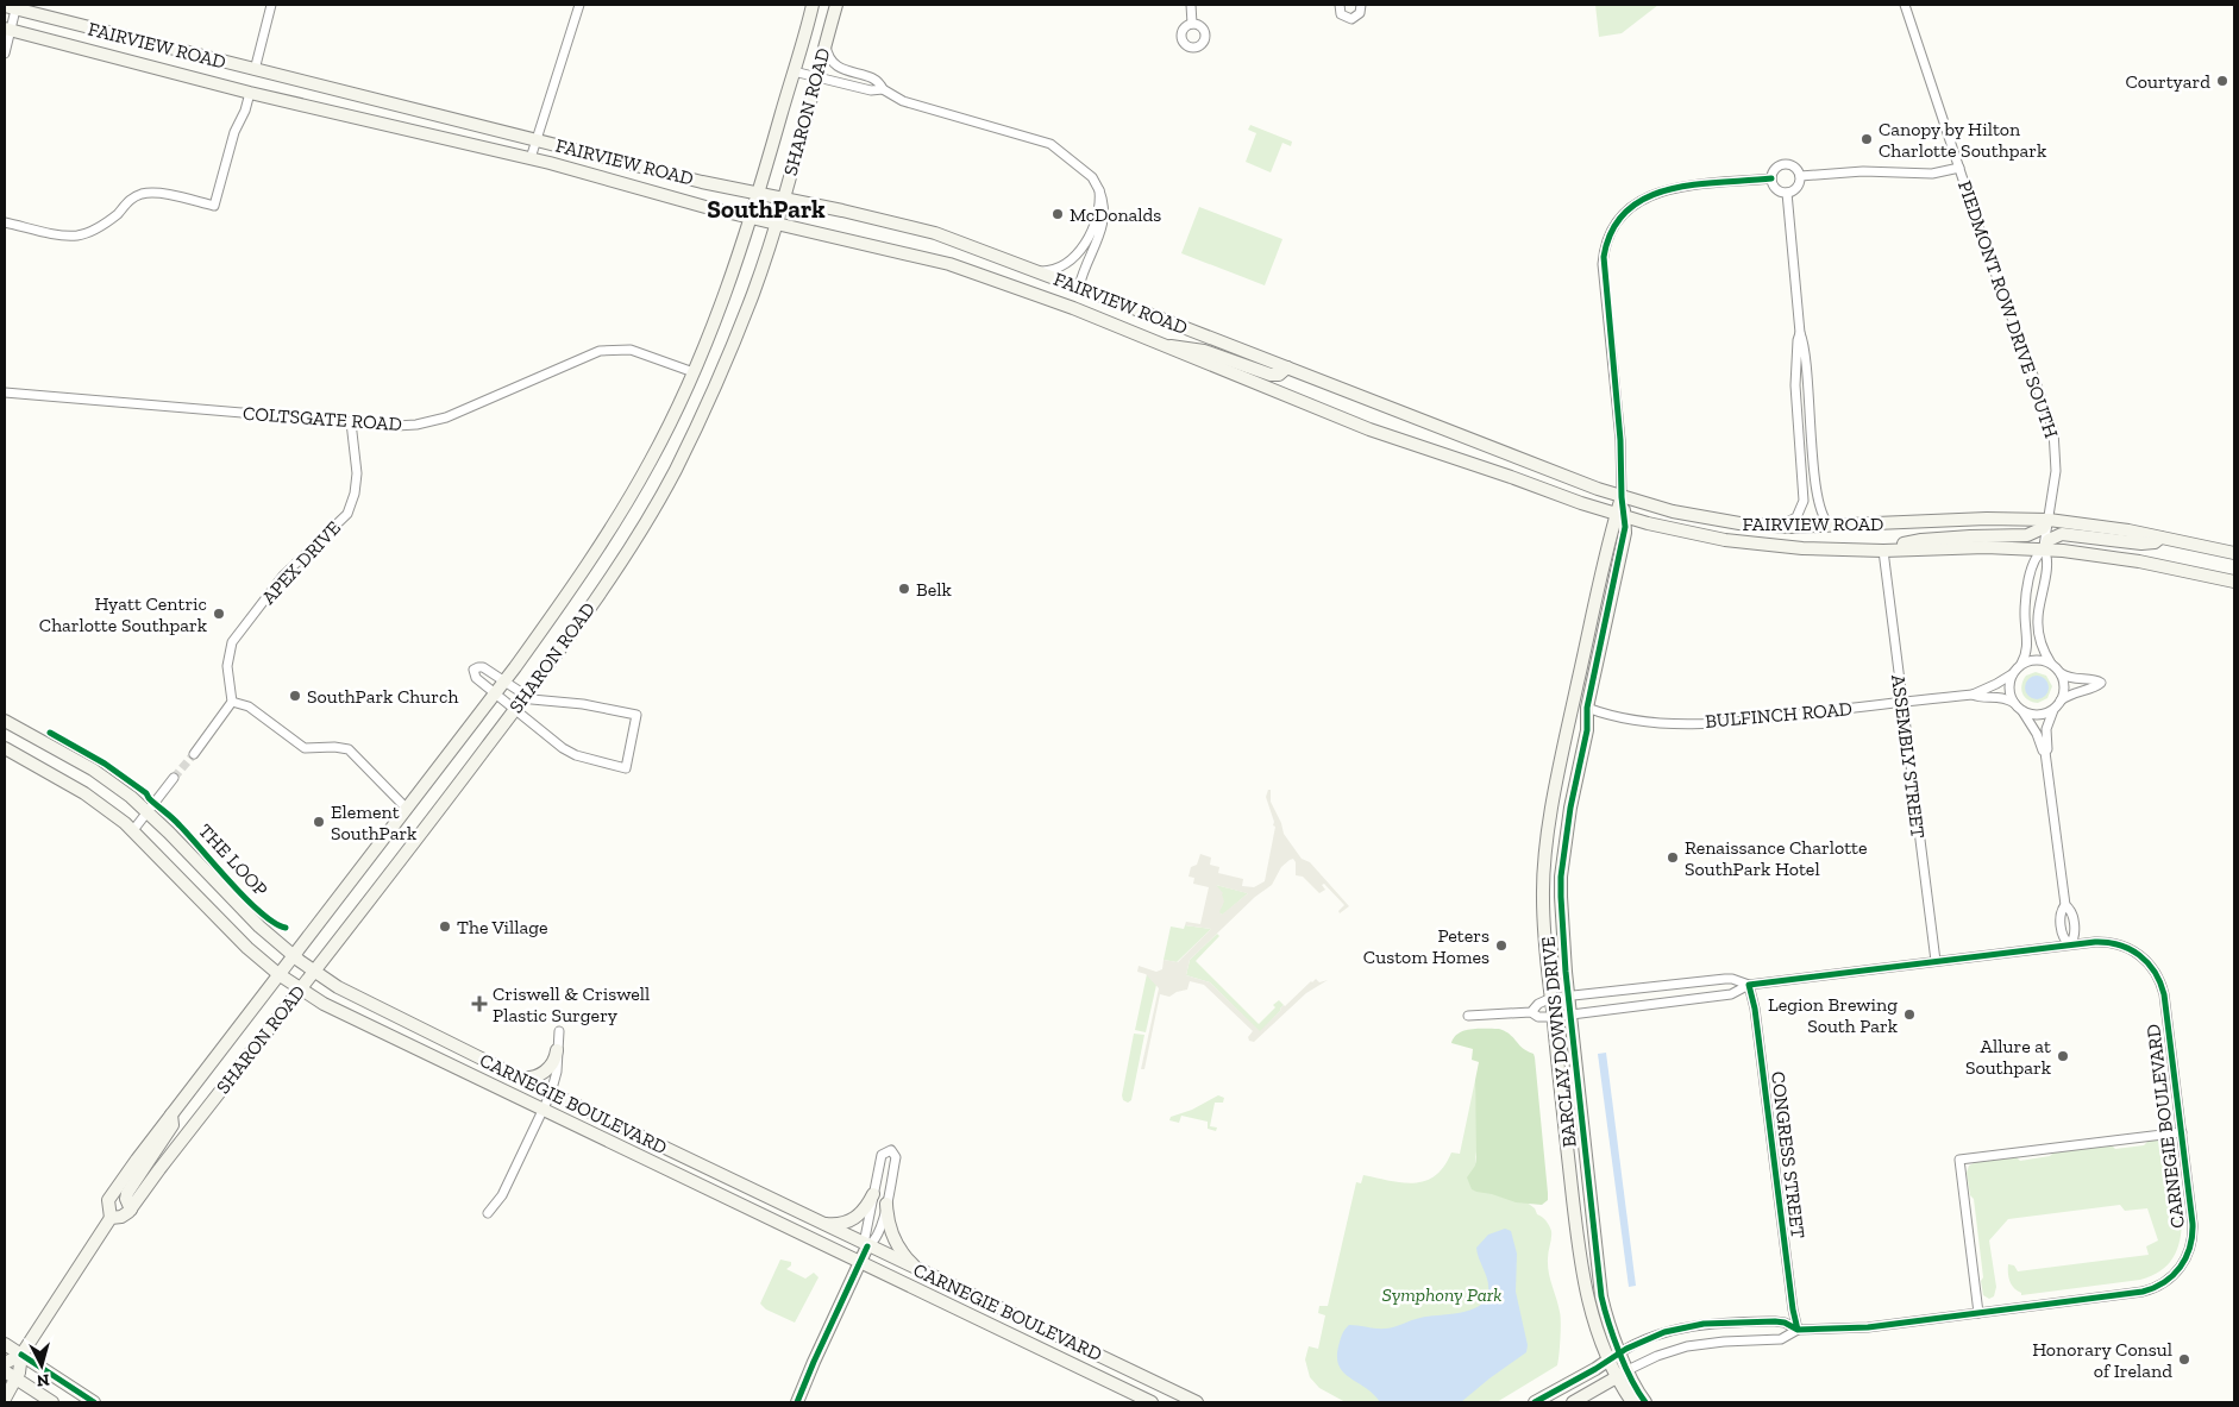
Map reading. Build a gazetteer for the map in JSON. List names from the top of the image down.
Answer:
{
  "streets": {
    "main road": [
      "FAIRVIEW ROAD",
      "SHARON ROAD",
      "BARCLAY DOWNS DRIVE",
      "CARNEGIE BOULEVARD"
    ],
    "street": [
      "PIEDMONT ROW DRIVE SOUTH",
      "COLTSGATE ROAD",
      "APEX DRIVE",
      "BULFINCH ROAD",
      "ASSEMBLY STREET",
      "CONGRESS STREET"
    ],
    "cycle path": ["THE LOOP"]
  },
  "crossings": [
    ["FAIRVIEW ROAD", "SHARON ROAD"],
    ["FAIRVIEW ROAD", "PIEDMONT ROW DRIVE SOUTH"],
    ["FAIRVIEW ROAD", "ASSEMBLY STREET"],
    ["FAIRVIEW ROAD", "BARCLAY DOWNS DRIVE"],
    ["SHARON ROAD", "COLTSGATE ROAD"],
    ["SHARON ROAD", "CARNEGIE BOULEVARD"],
    ["PIEDMONT ROW DRIVE SOUTH", "BARCLAY DOWNS DRIVE"],
    ["COLTSGATE ROAD", "APEX DRIVE"],
    ["BULFINCH ROAD", "ASSEMBLY STREET"],
    ["BULFINCH ROAD", "BARCLAY DOWNS DRIVE"],
    ["ASSEMBLY STREET", "CARNEGIE BOULEVARD"],
    ["BARCLAY DOWNS DRIVE", "CARNEGIE BOULEVARD"],
    ["CARNEGIE BOULEVARD", "CONGRESS STREET"]
  ],
  "districts": ["SouthPark"],
  "parks": ["Symphony Park"],
  "places": {
    "other": [
      "Courtyard",
      "Canopy by Hilton Charlotte Southpark",
      "McDonalds",
      "Belk",
      "Hyatt Centric Charlotte Southpark",
      "SouthPark Church",
      "Element SouthPark",
      "Renaissance Charlotte SouthPark Hotel",
      "The Village",
      "Peters Custom Homes",
      "Legion Brewing South Park",
      "Allure at Southpark",
      "Honorary Consul of Ireland"
    ],
    "health": ["Criswell & Criswell Plastic Surgery"]
  },
  "north": "bottom"
}
